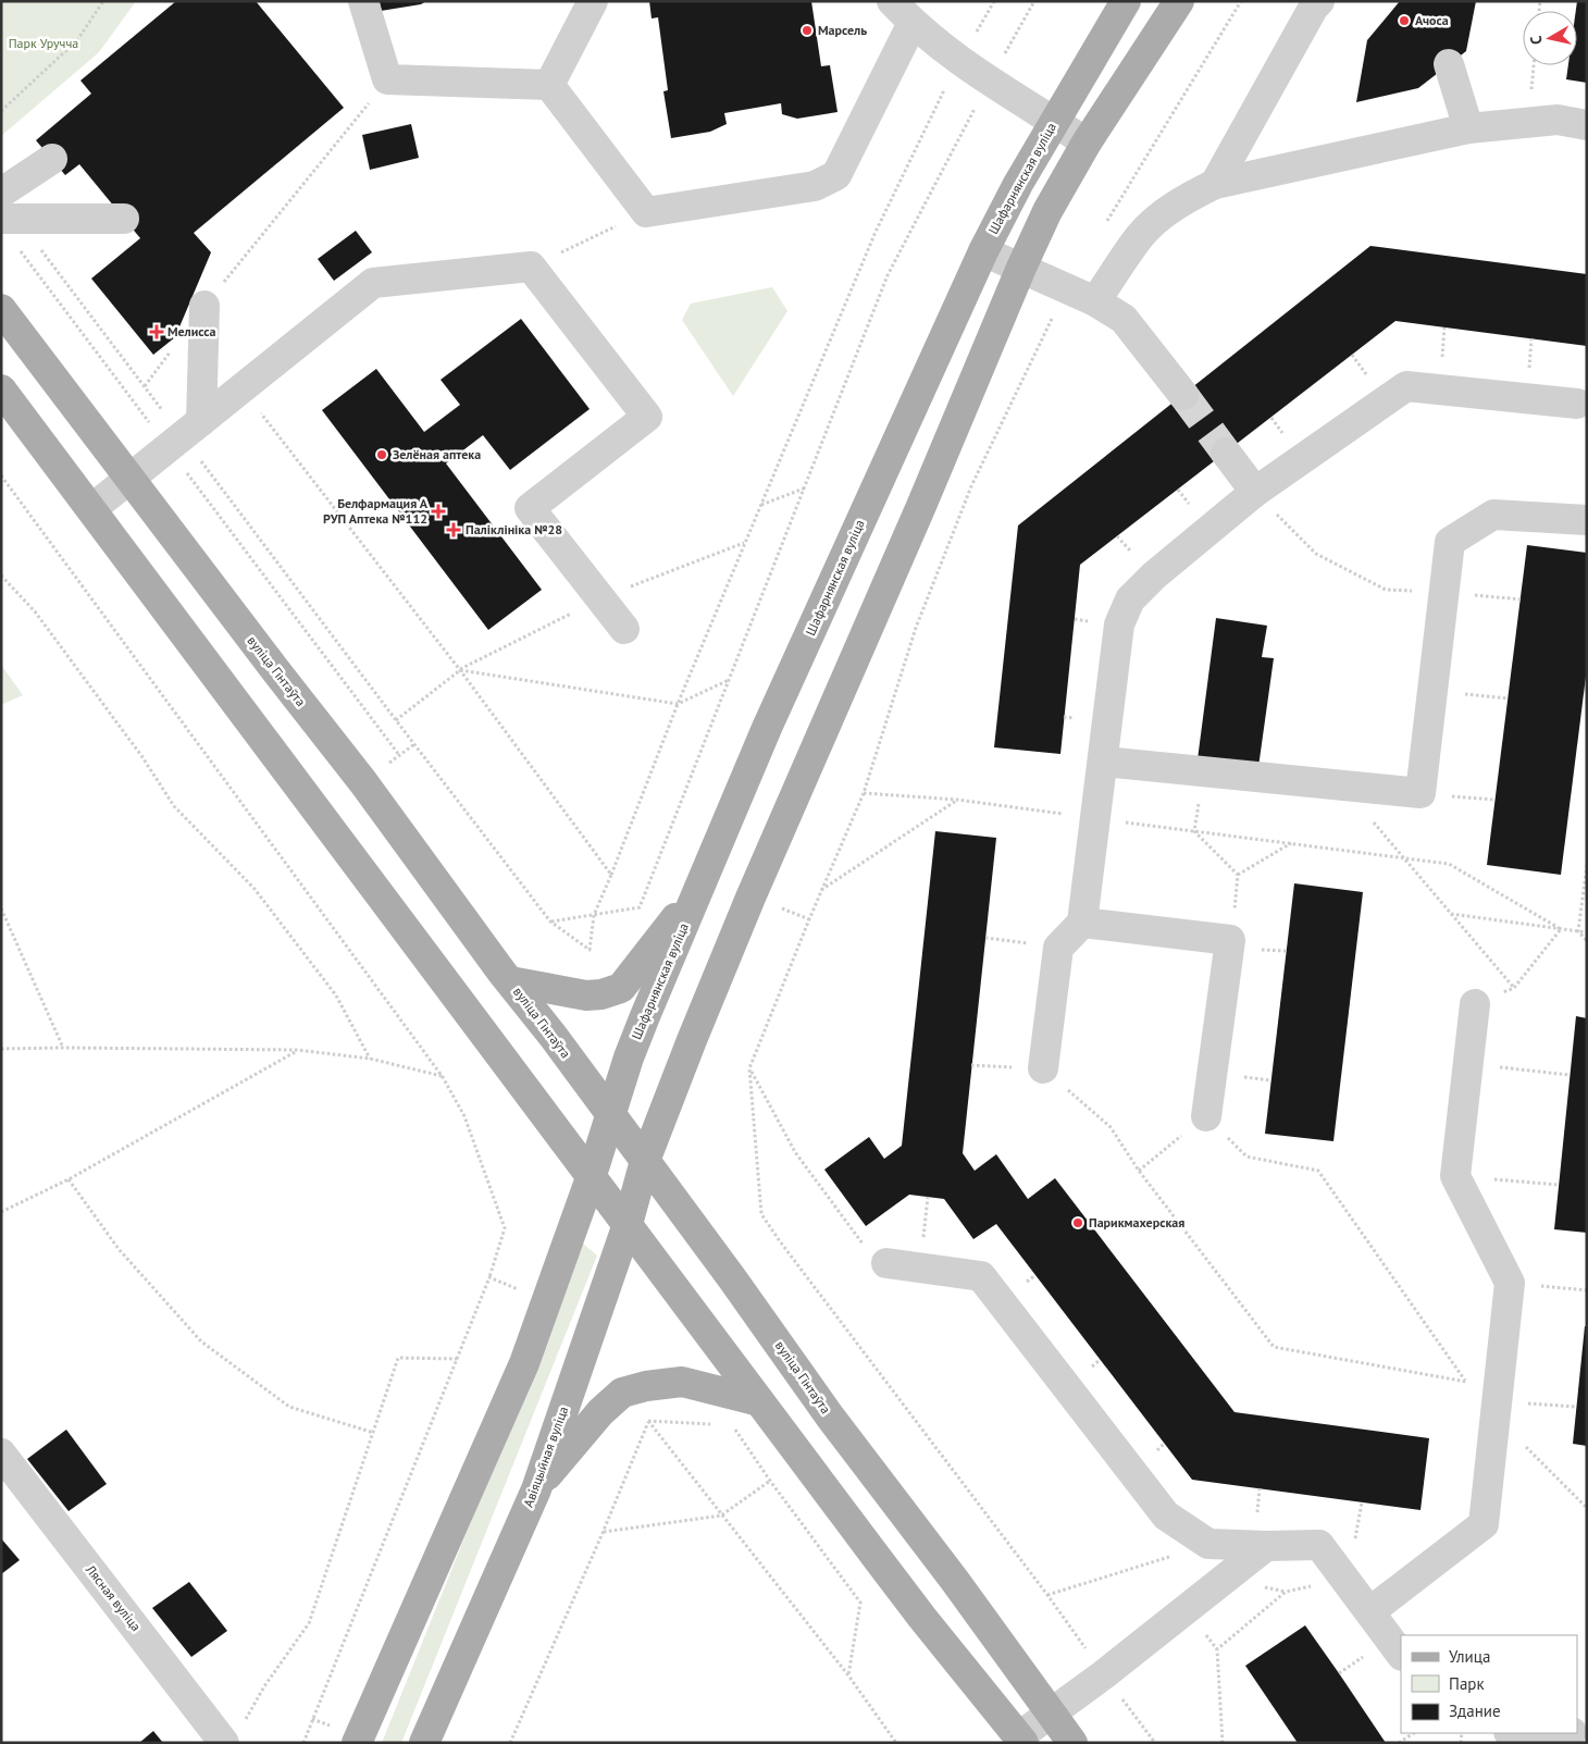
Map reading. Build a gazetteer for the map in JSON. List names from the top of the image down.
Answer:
{
  "streets": {
    "main road": ["Шафарнянская вуліца", "вуліца Гінтаўта", "Авіяцыйная вуліца"],
    "street": ["Лясная вуліца"]
  },
  "crossings": [
    ["Шафарнянская вуліца", "вуліца Гінтаўта"],
    ["вуліца Гінтаўта", "Авіяцыйная вуліца"]
  ],
  "parks": ["Парк Уручча"],
  "places": {
    "other": [
      "Ачоса",
      "Марсель",
      "Зелёная аптека",
      "Парикмахерская"
    ],
    "health": ["Мелисса", "Белфармация А РУП Аптека №112", "Паліклініка №28"]
  },
  "legend": ["Улица", "Парк", "Здание"],
  "north": "left"
}
